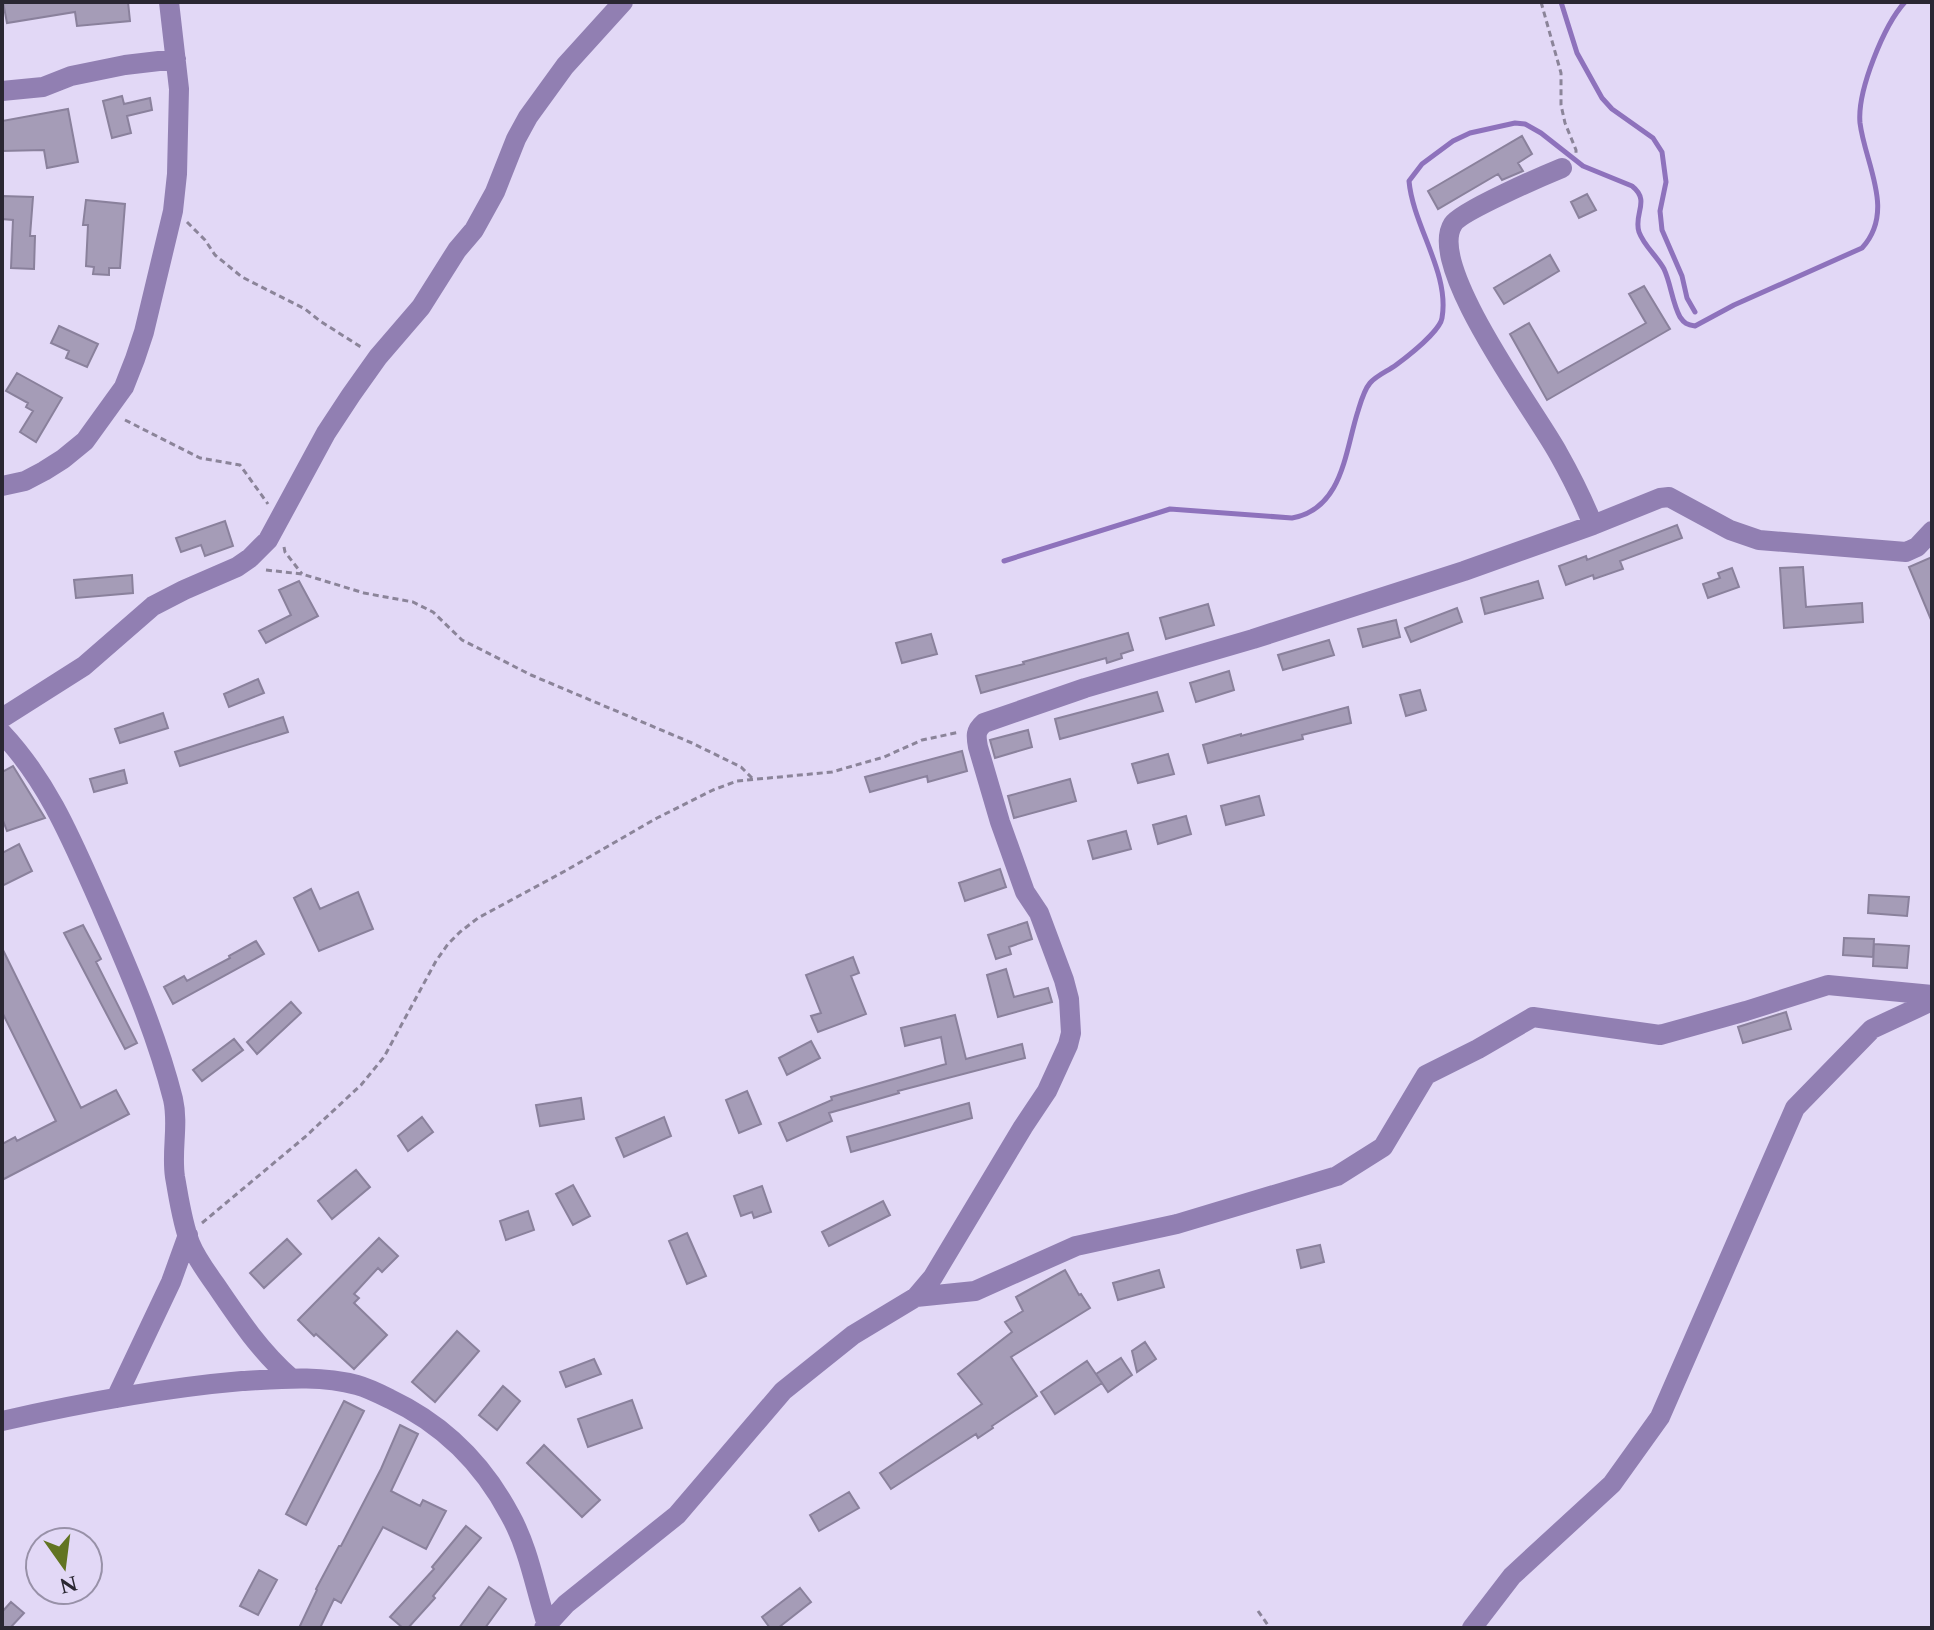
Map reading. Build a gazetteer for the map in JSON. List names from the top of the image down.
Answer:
{
  "north": "bottom"
}
